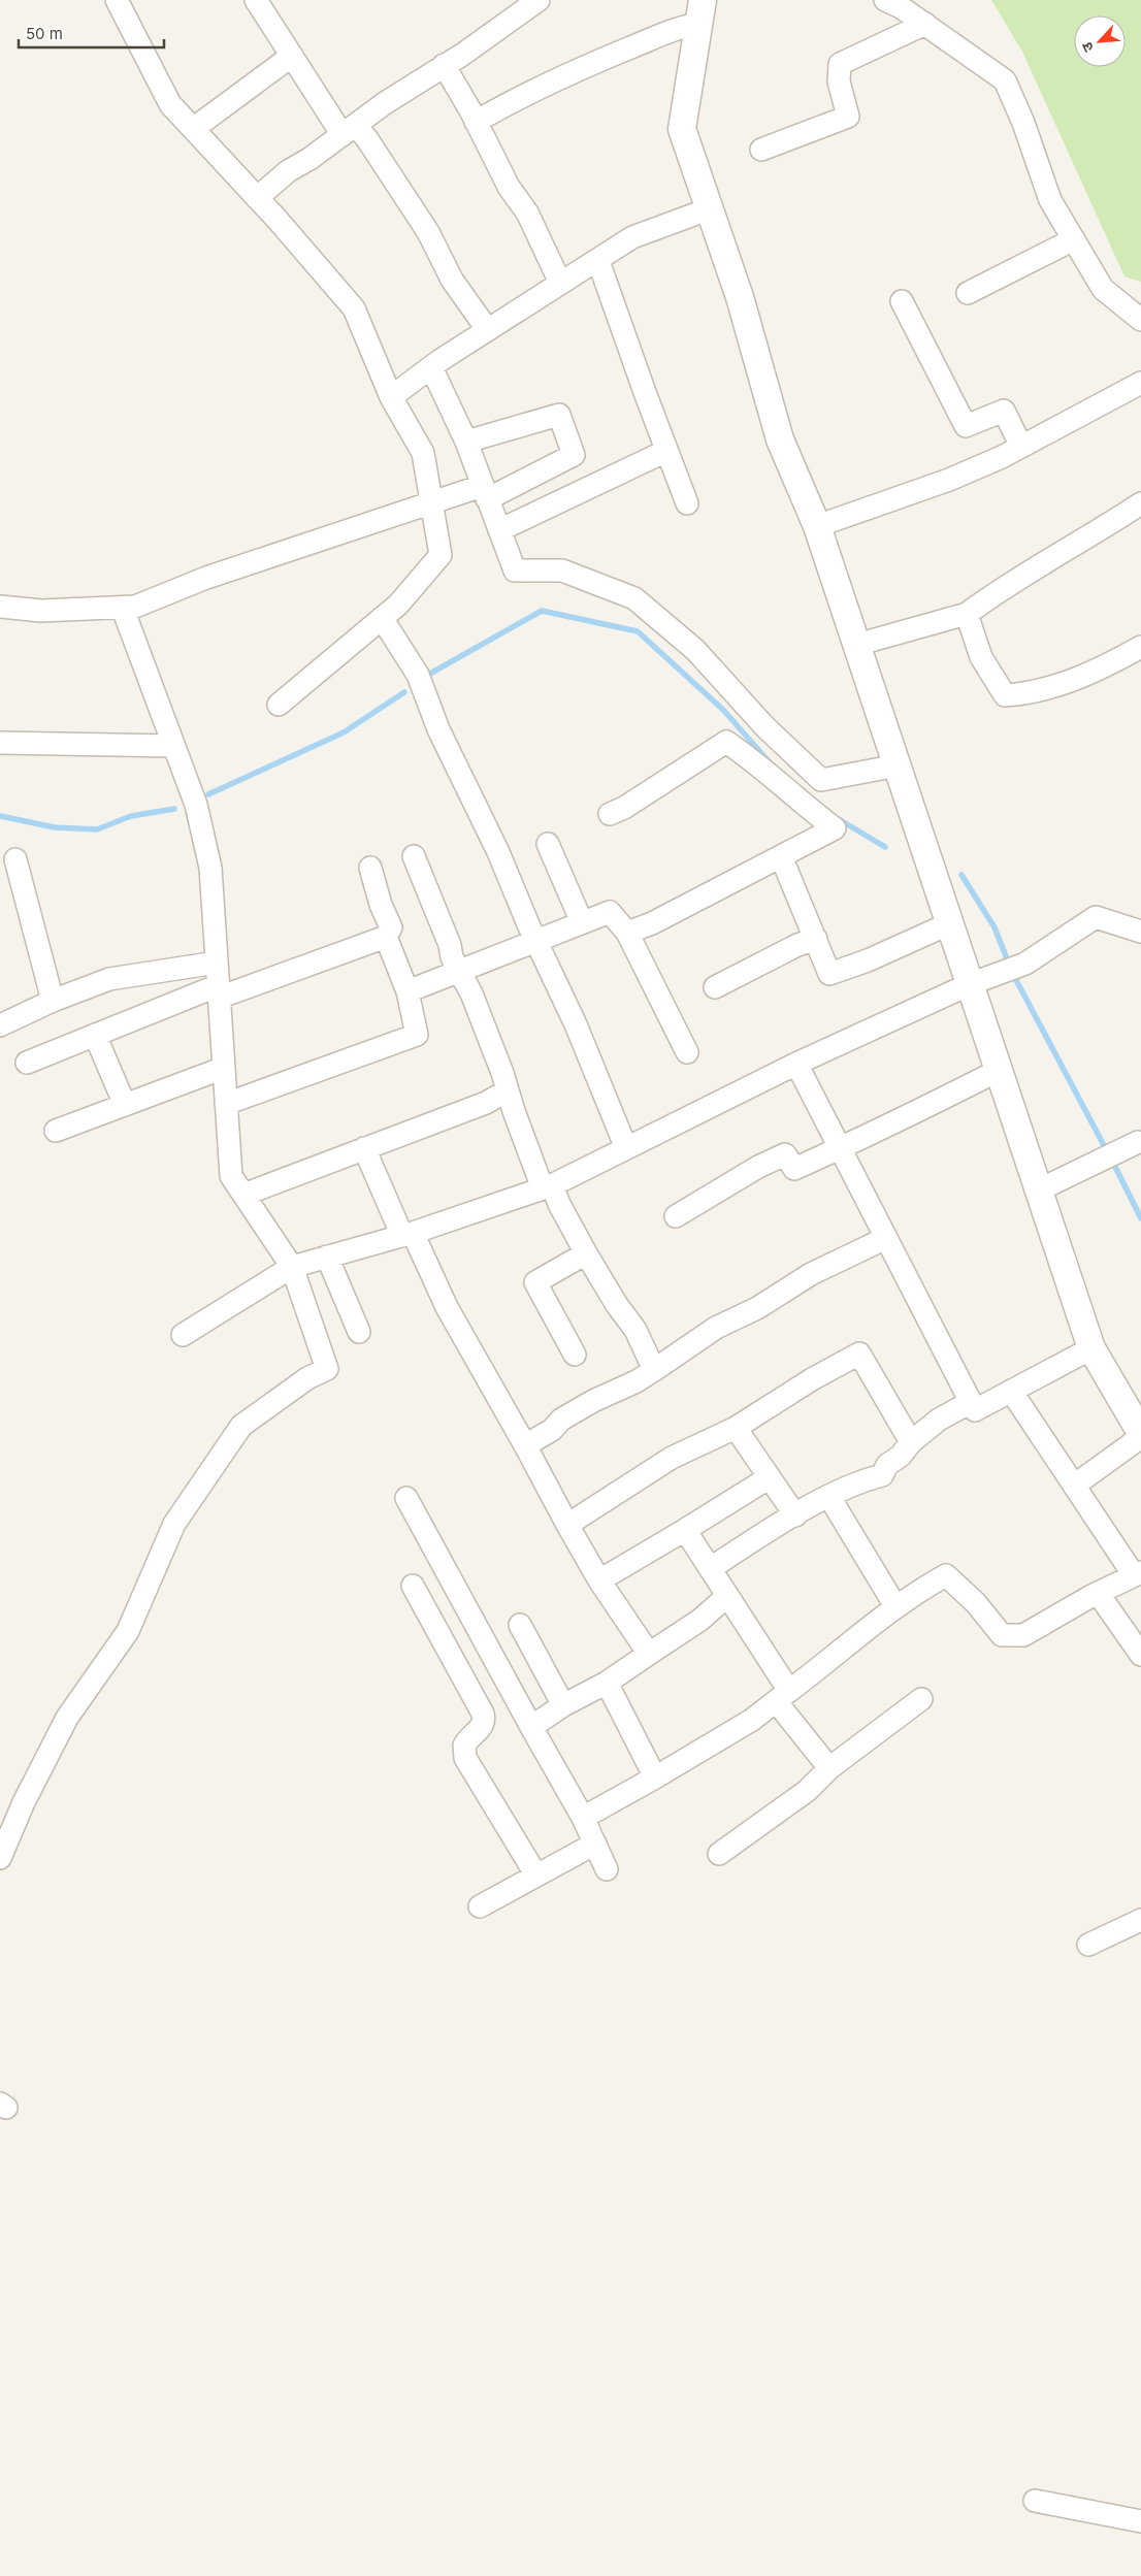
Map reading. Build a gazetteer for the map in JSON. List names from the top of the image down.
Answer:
{
  "scale_bar": "50 m",
  "north": "bottom left"
}
